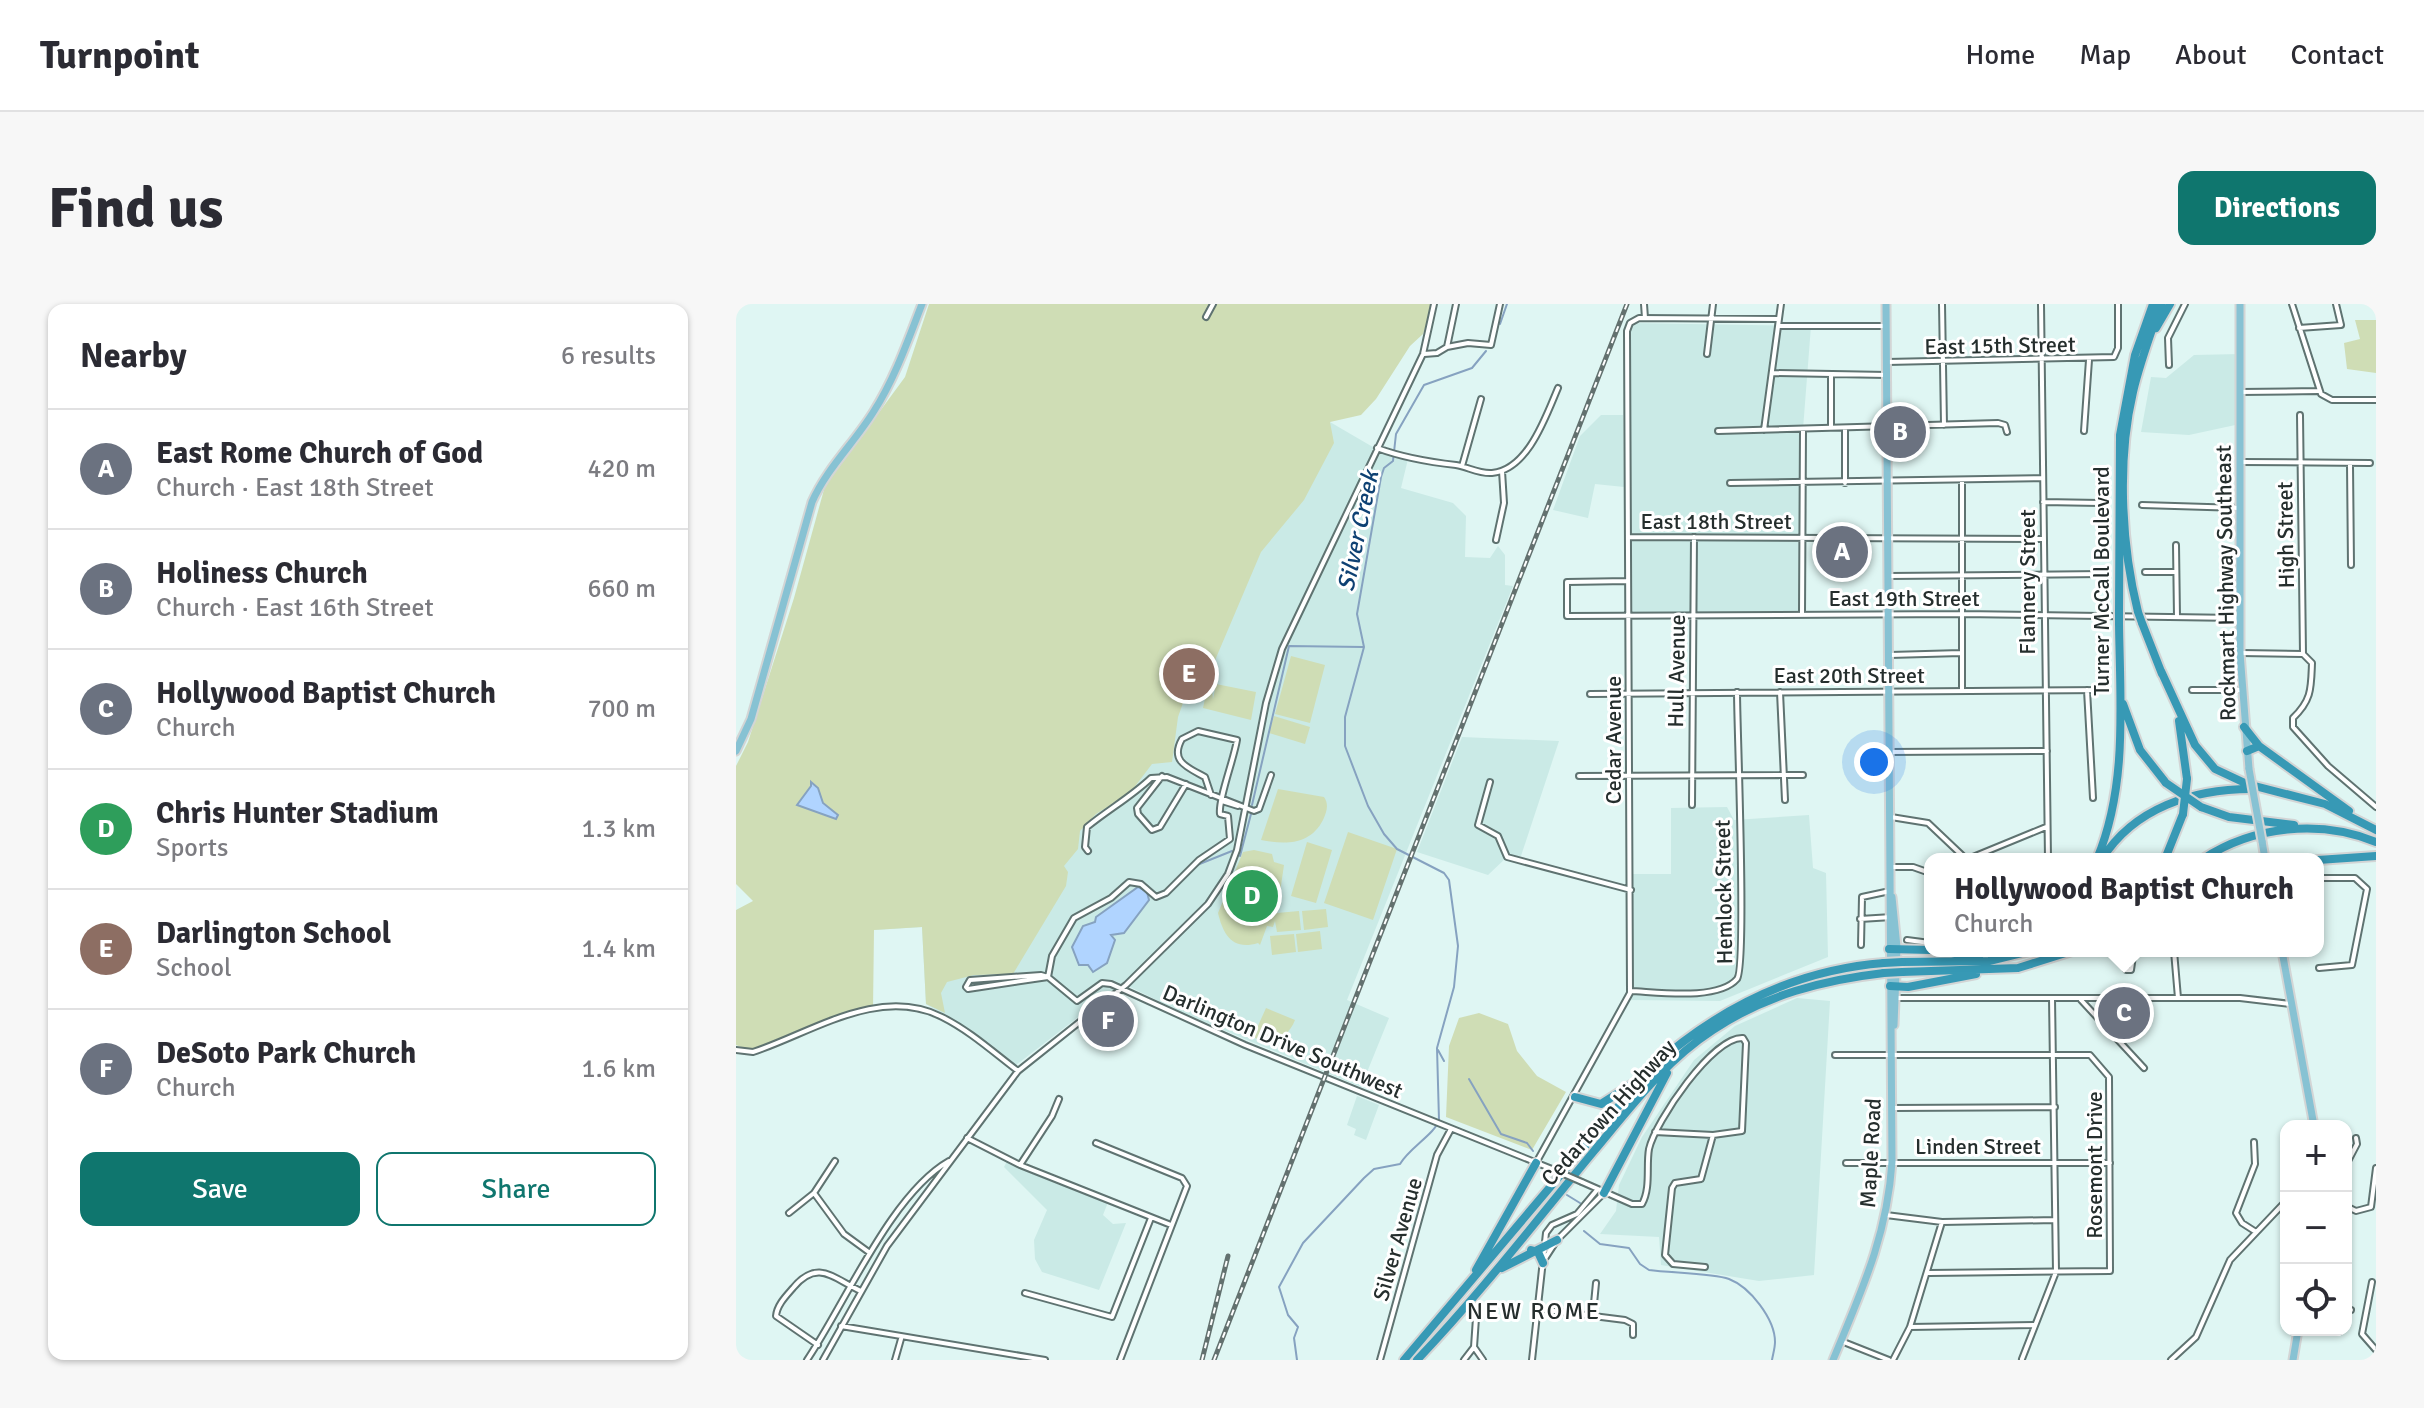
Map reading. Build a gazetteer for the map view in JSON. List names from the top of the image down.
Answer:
{
  "streets": {
    "highway": ["Turner McCall Boulevard", "Cedartown Highway"],
    "main road": ["Rockmart Highway Southeast", "Maple Road"],
    "street": [
      "East 15th Street",
      "East 18th Street",
      "High Street",
      "Flannery Street",
      "East 19th Street",
      "Hull Avenue",
      "East 20th Street",
      "Cedar Avenue",
      "Hemlock Street",
      "Darlington Drive Southwest",
      "Linden Street",
      "Rosemont Drive",
      "Silver Avenue"
    ]
  },
  "crossings": [
    ["East 15th Street", "Flannery Street"],
    ["East 15th Street", "Maple Road"],
    ["East 18th Street", "Flannery Street"],
    ["East 18th Street", "Hull Avenue"],
    ["East 18th Street", "Cedar Avenue"],
    ["East 18th Street", "Maple Road"],
    ["Flannery Street", "East 19th Street"],
    ["Flannery Street", "East 20th Street"],
    ["Rockmart Highway Southeast", "East 19th Street"],
    ["East 19th Street", "Hull Avenue"],
    ["East 19th Street", "Cedar Avenue"],
    ["East 19th Street", "Maple Road"],
    ["Hull Avenue", "East 20th Street"],
    ["East 20th Street", "Cedar Avenue"],
    ["East 20th Street", "Hemlock Street"],
    ["East 20th Street", "Maple Road"],
    ["Cedar Avenue", "Hemlock Street"],
    ["Cedar Avenue", "Darlington Drive Southwest"],
    ["Darlington Drive Southwest", "Silver Avenue"],
    ["Cedartown Highway", "Maple Road"],
    ["Linden Street", "Maple Road"],
    ["Linden Street", "Rosemont Drive"]
  ],
  "districts": ["NEW ROME"],
  "water": ["Silver Creek"],
  "page": {
    "header": "Turnpoint",
    "nav": [
      "Home",
      "Map",
      "About",
      "Contact"
    ],
    "buttons": [
      "Directions",
      ["Save", "Share"]
    ],
    "title": "Find us",
    "heading": ["Nearby", "6 results"],
    "pins": [
      "B",
      "A",
      "E",
      "D",
      "C",
      "F"
    ],
    "list": [
      {
        "mark": "A",
        "name": "East Rome Church of God",
        "note": "Church · East 18th Street",
        "value": "420 m"
      },
      {
        "mark": "B",
        "name": "Holiness Church",
        "note": "Church · East 16th Street",
        "value": "660 m"
      },
      {
        "mark": "C",
        "name": "Hollywood Baptist Church",
        "note": "Church",
        "value": "700 m"
      },
      {
        "mark": "D",
        "name": "Chris Hunter Stadium",
        "note": "Sports",
        "value": "1.3 km"
      },
      {
        "mark": "E",
        "name": "Darlington School",
        "note": "School",
        "value": "1.4 km"
      },
      {
        "mark": "F",
        "name": "DeSoto Park Church",
        "note": "Church",
        "value": "1.6 km"
      }
    ],
    "popup": ["Hollywood Baptist Church", "Church"],
    "map_buttons": ["+", "−"]
  }
}
